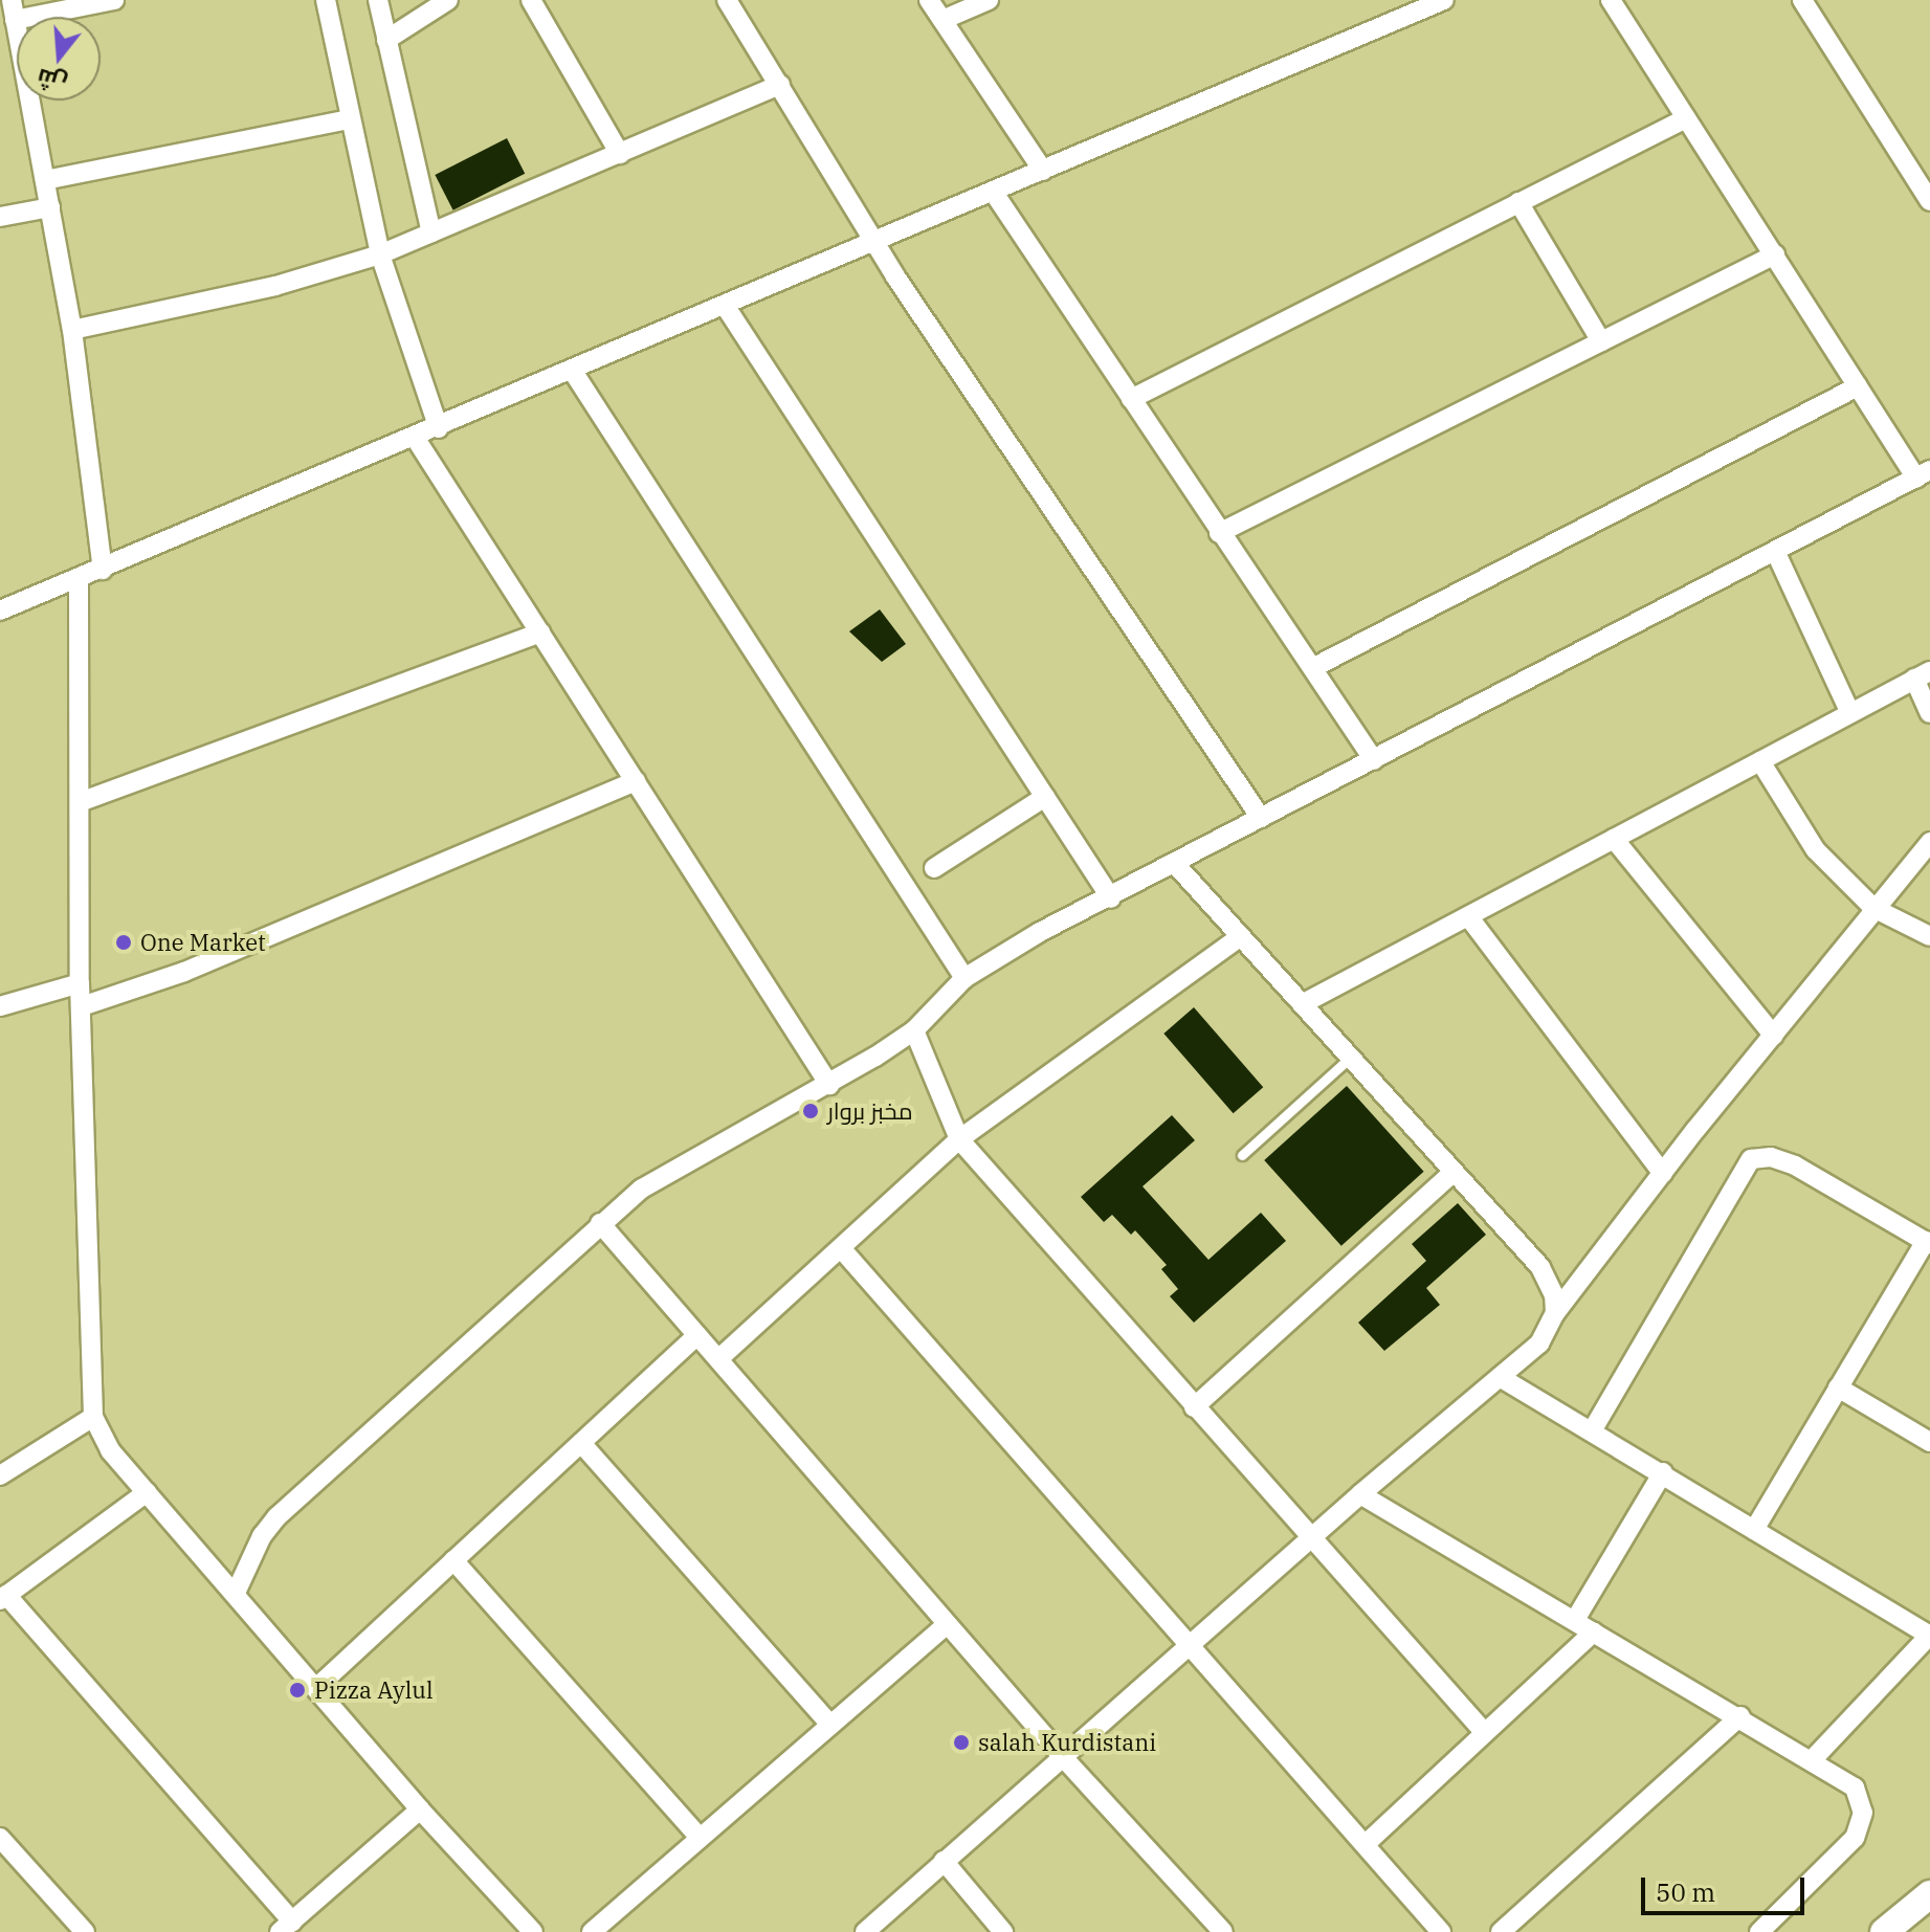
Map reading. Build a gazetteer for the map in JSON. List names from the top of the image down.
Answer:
{
  "places": [
    "One Market",
    "مخبز بروار",
    "Pizza Aylul",
    "salah Kurdistani"
  ],
  "scale_bar": "50 m",
  "north": "bottom"
}
